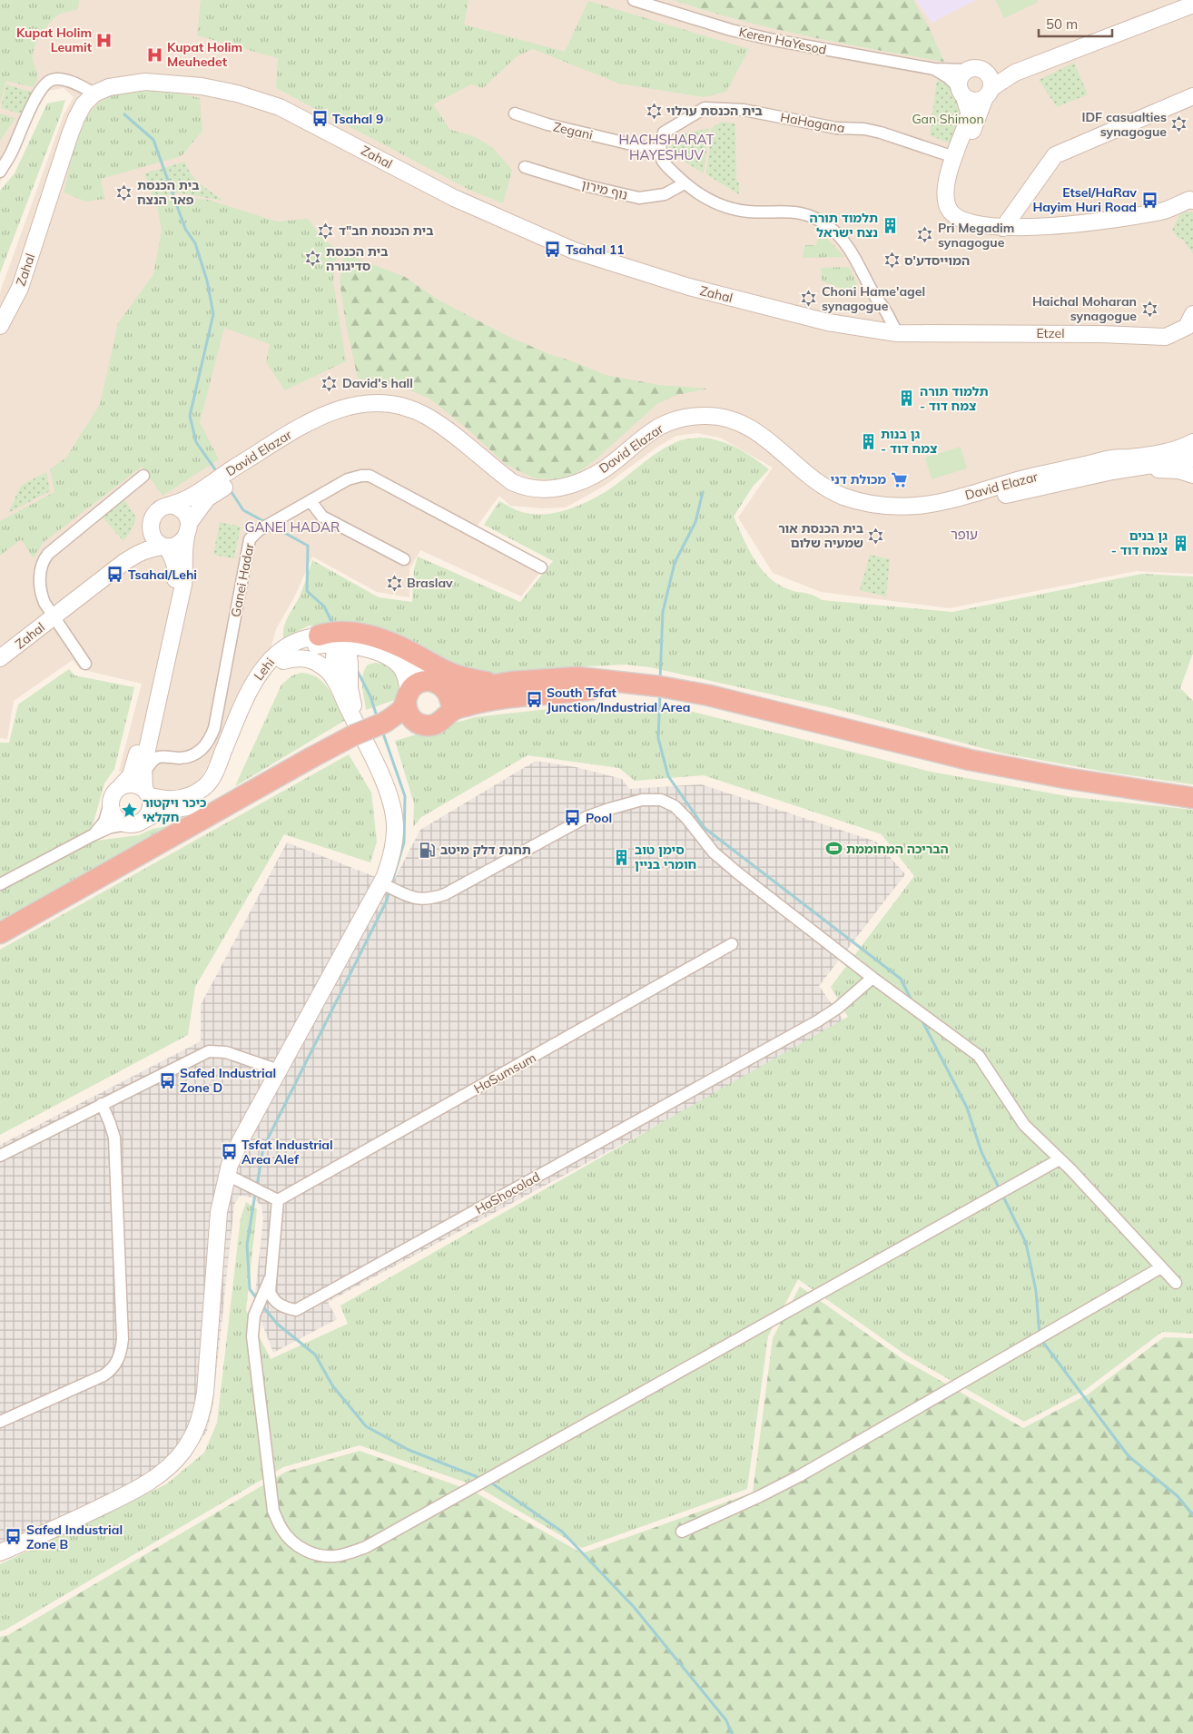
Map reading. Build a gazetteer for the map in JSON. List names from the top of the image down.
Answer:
{
  "streets": {
    "street": [
      "Keren HaYesod",
      "HaHagana",
      "Zegani",
      "Zahal",
      "נוף מירון",
      "Etzel",
      "David Elazar",
      "Ganei Hadar",
      "Lehi",
      "HaSumsum",
      "HaShocolad"
    ]
  },
  "crossings": [
    ["HaHagana", "Zegani"],
    ["Zahal", "Etzel"],
    ["Zahal", "David Elazar"],
    ["HaSumsum", "HaShocolad"]
  ],
  "districts": ["HACHSHARAT HAYESHUV", "GANEI HADAR", "עופר"],
  "parks": ["Gan Shimon"],
  "places": {
    "hospital": ["Kupat Holim Leumit", "Kupat Holim Meuhedet"],
    "synagogue": [
      "בית הכנסת ערלוי",
      "IDF casualties synagogue",
      "בית הכנסת פאר הנצח",
      "בית הכנסת חב\"ד",
      "Pri Megadim synagogue",
      "בית הכנסת סדיגורה",
      "המוייסדע'ס",
      "Choni Hame'agel synagogue",
      "Haichal Moharan synagogue",
      "David's hall",
      "בית הכנסת אור שמעיה שלום",
      "Braslav"
    ],
    "bus stop": [
      "Tsahal 9",
      "Etsel/HaRav Hayim Huri Road",
      "Tsahal 11",
      "Tsahal/Lehi",
      "South Tsfat Junction/Industrial Area",
      "Pool",
      "Safed Industrial Zone D",
      "Tsfat Industrial Area Alef",
      "Safed Industrial Zone B"
    ],
    "building": [
      "תלמוד תורה נצח ישראל",
      "תלמוד תורה - צמח דוד",
      "גן בנות - צמח דוד",
      "גן בנים - צמח דוד",
      "סימן טוב חומרי בניין"
    ],
    "supermarket": ["מכולת דני"],
    "place": ["כיכר ויקטור חקלאי"],
    "sports": ["הבריכה המחוממת"],
    "fuel station": ["תחנת דלק מיטב"]
  },
  "scale_bar": "50 m"
}
